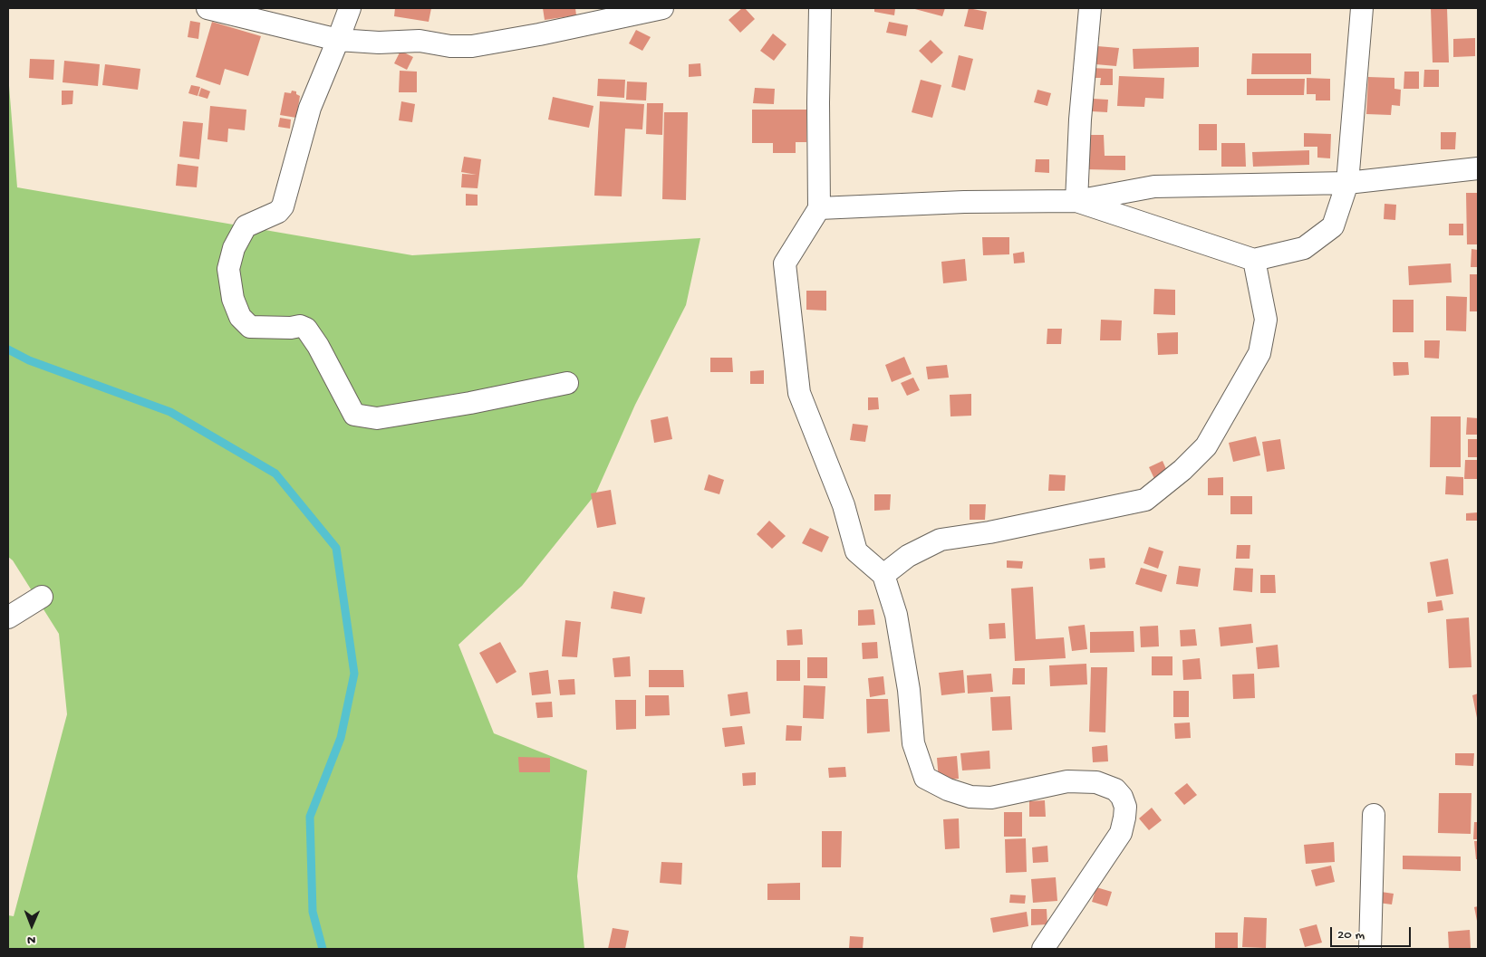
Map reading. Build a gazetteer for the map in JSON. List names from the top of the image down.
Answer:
{
  "scale_bar": "20 m",
  "north": "bottom"
}
